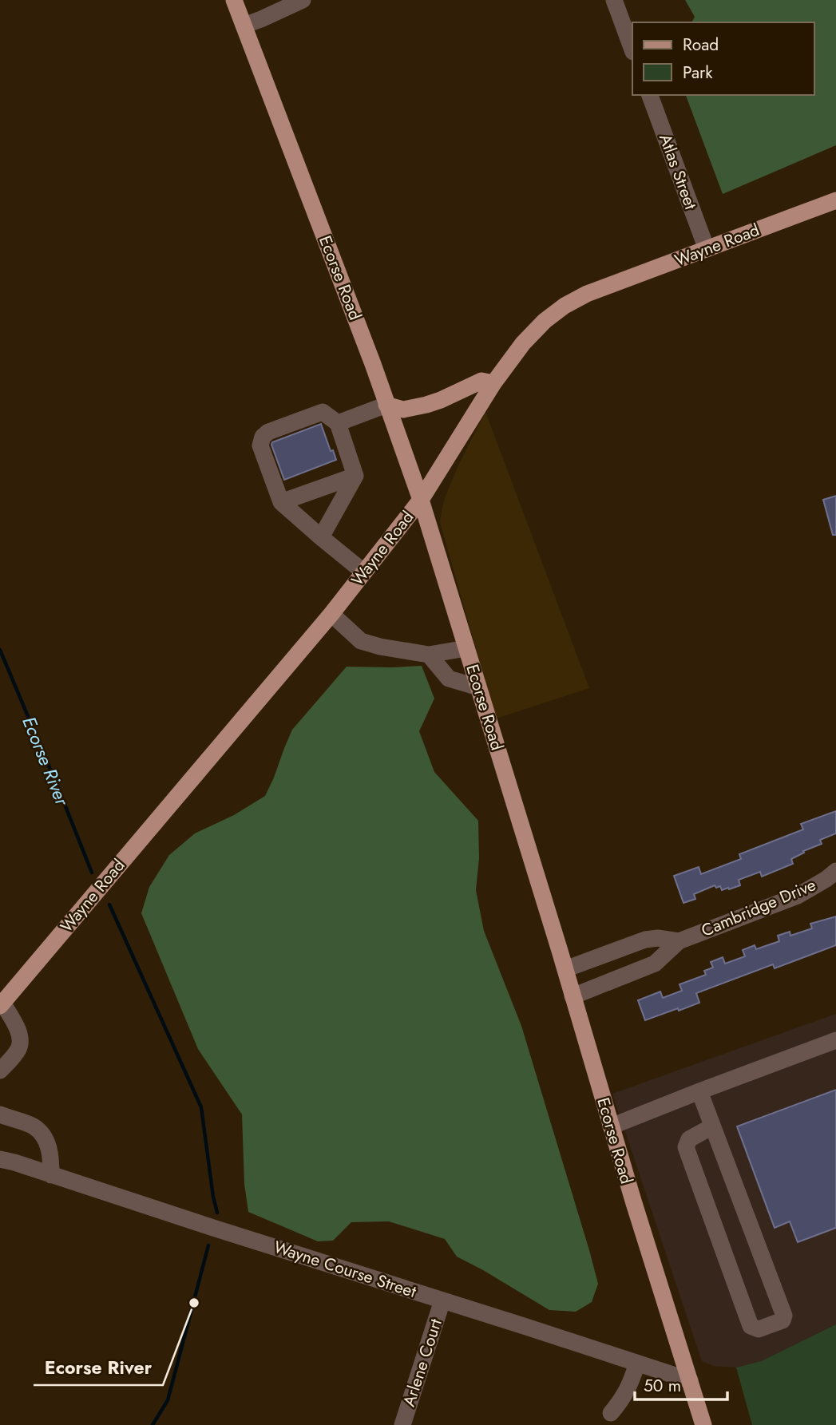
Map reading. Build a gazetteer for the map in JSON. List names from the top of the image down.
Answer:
{
  "streets": {
    "main road": ["Wayne Road", "Ecorse Road"],
    "street": [
      "Atlas Street",
      "Cambridge Drive",
      "Wayne Course Street",
      "Arlene Court"
    ]
  },
  "crossings": [
    ["Atlas Street", "Wayne Road"],
    ["Wayne Road", "Ecorse Road"],
    ["Ecorse Road", "Cambridge Drive"],
    ["Ecorse Road", "Wayne Course Street"],
    ["Wayne Course Street", "Arlene Court"]
  ],
  "water": ["Ecorse River"],
  "places": ["Ecorse River"],
  "legend": ["Road", "Park"],
  "scale_bar": "50 m"
}
